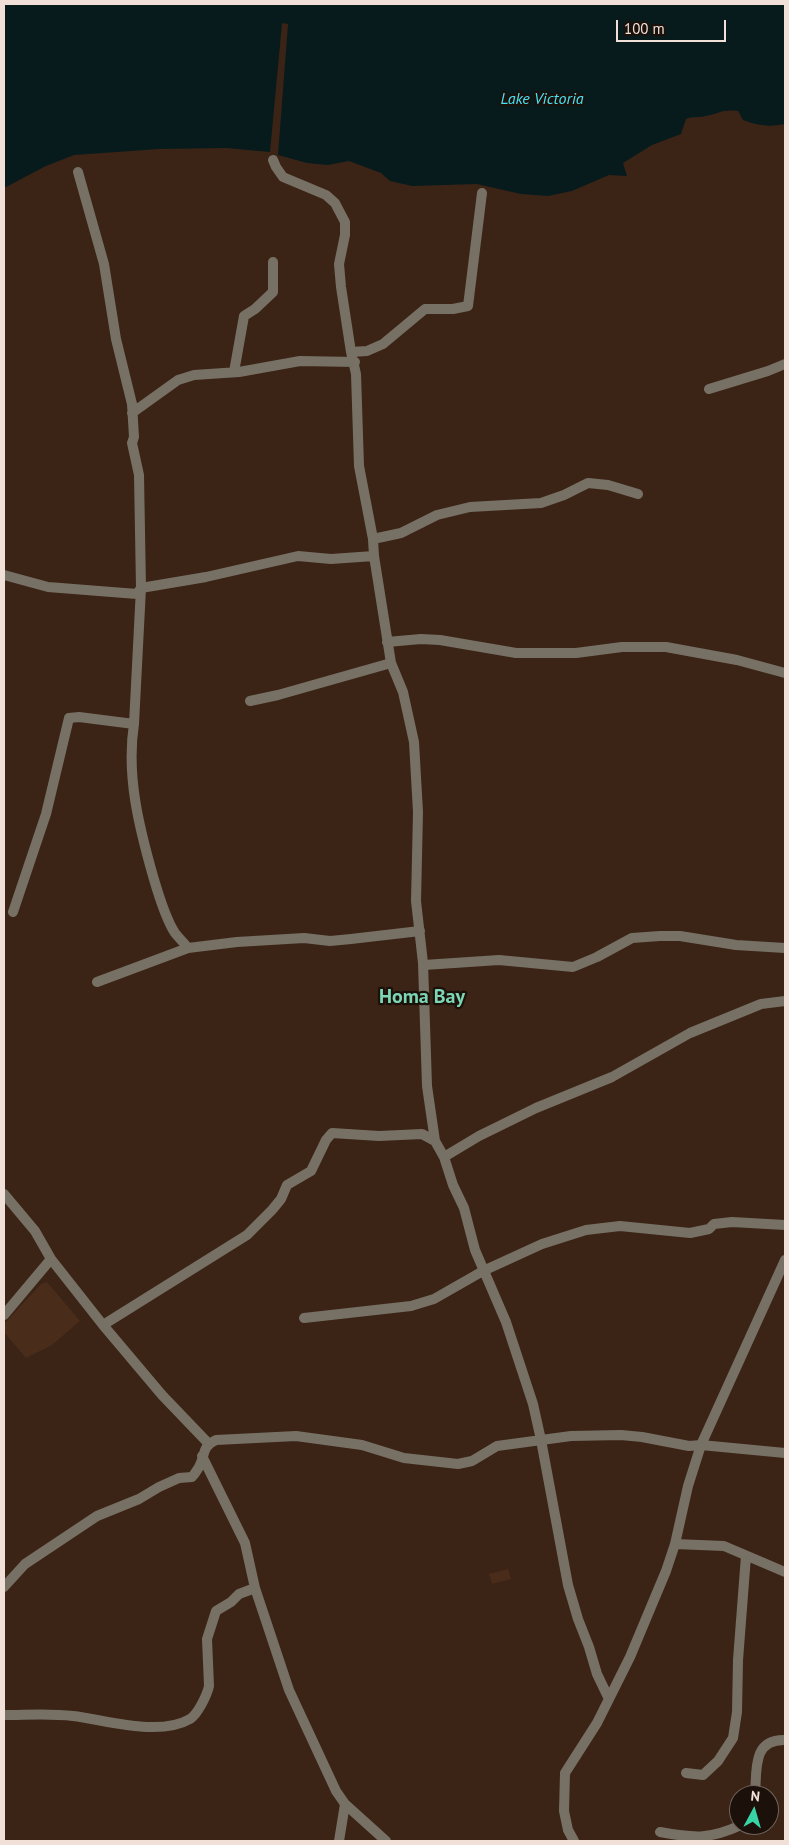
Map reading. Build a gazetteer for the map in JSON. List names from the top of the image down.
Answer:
{
  "districts": ["Homa Bay"],
  "water": ["Lake Victoria"],
  "scale_bar": "100 m",
  "north": "top"
}
